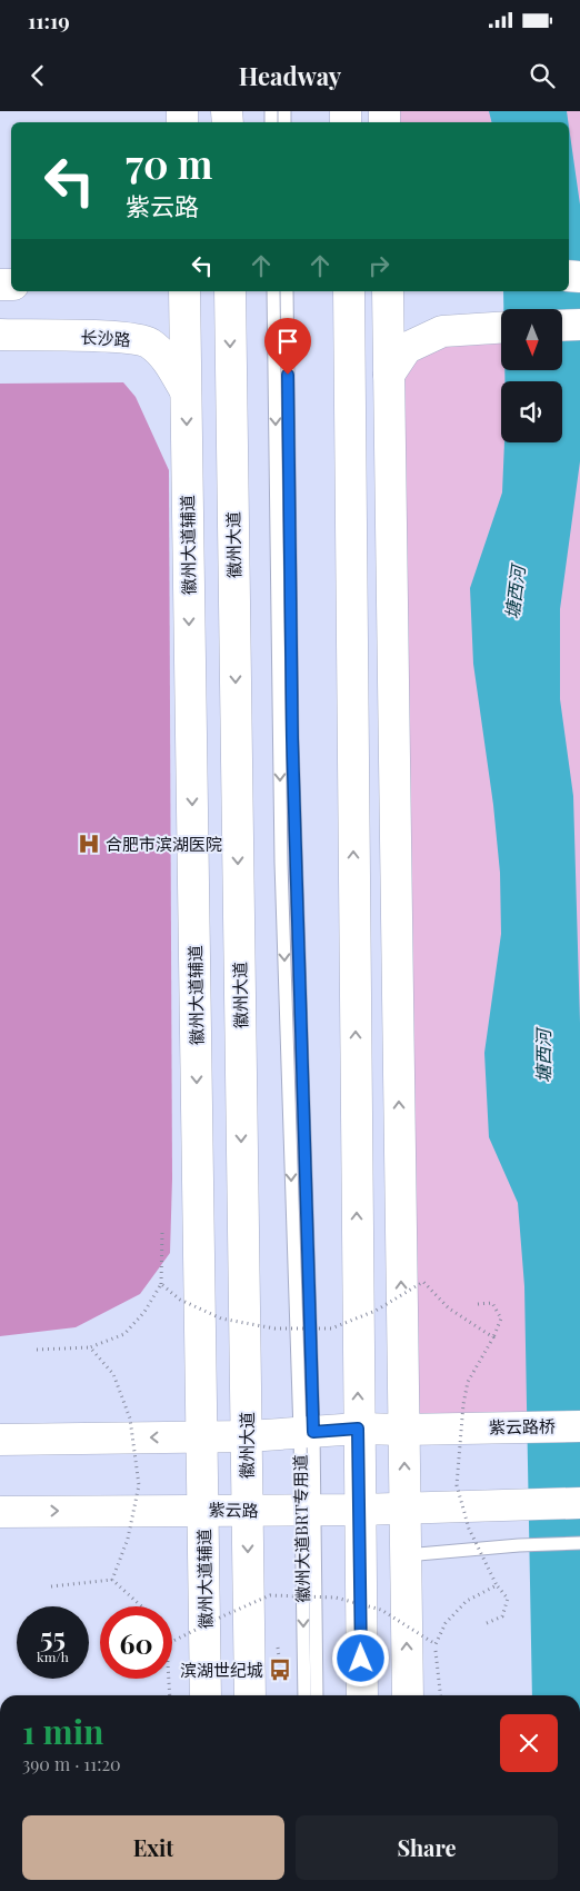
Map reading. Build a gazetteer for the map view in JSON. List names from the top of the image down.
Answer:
{
  "streets": {
    "main road": [
      "长沙路",
      "徽州大道辅道",
      "徽州大道",
      "紫云路桥",
      "紫云路"
    ],
    "lane": ["徽州大道BRT专用道"]
  },
  "crossings": [
    ["长沙路", "徽州大道辅道"],
    ["徽州大道辅道", "紫云路"],
    ["徽州大道", "紫云路"],
    ["紫云路", "徽州大道BRT专用道"]
  ],
  "water": ["塘西河"],
  "places": {
    "hospital": ["合肥市滨湖医院"],
    "bus stop": ["滨湖世纪城"]
  },
  "north": "bottom",
  "page": {
    "status": "11:19",
    "header": "Headway",
    "turn": ["70 m", "紫云路"],
    "speed": "55 km/h",
    "limit": "60",
    "heading": ["1 min", "390 m · 11:20"],
    "buttons": ["Exit", "Share"]
  }
}
